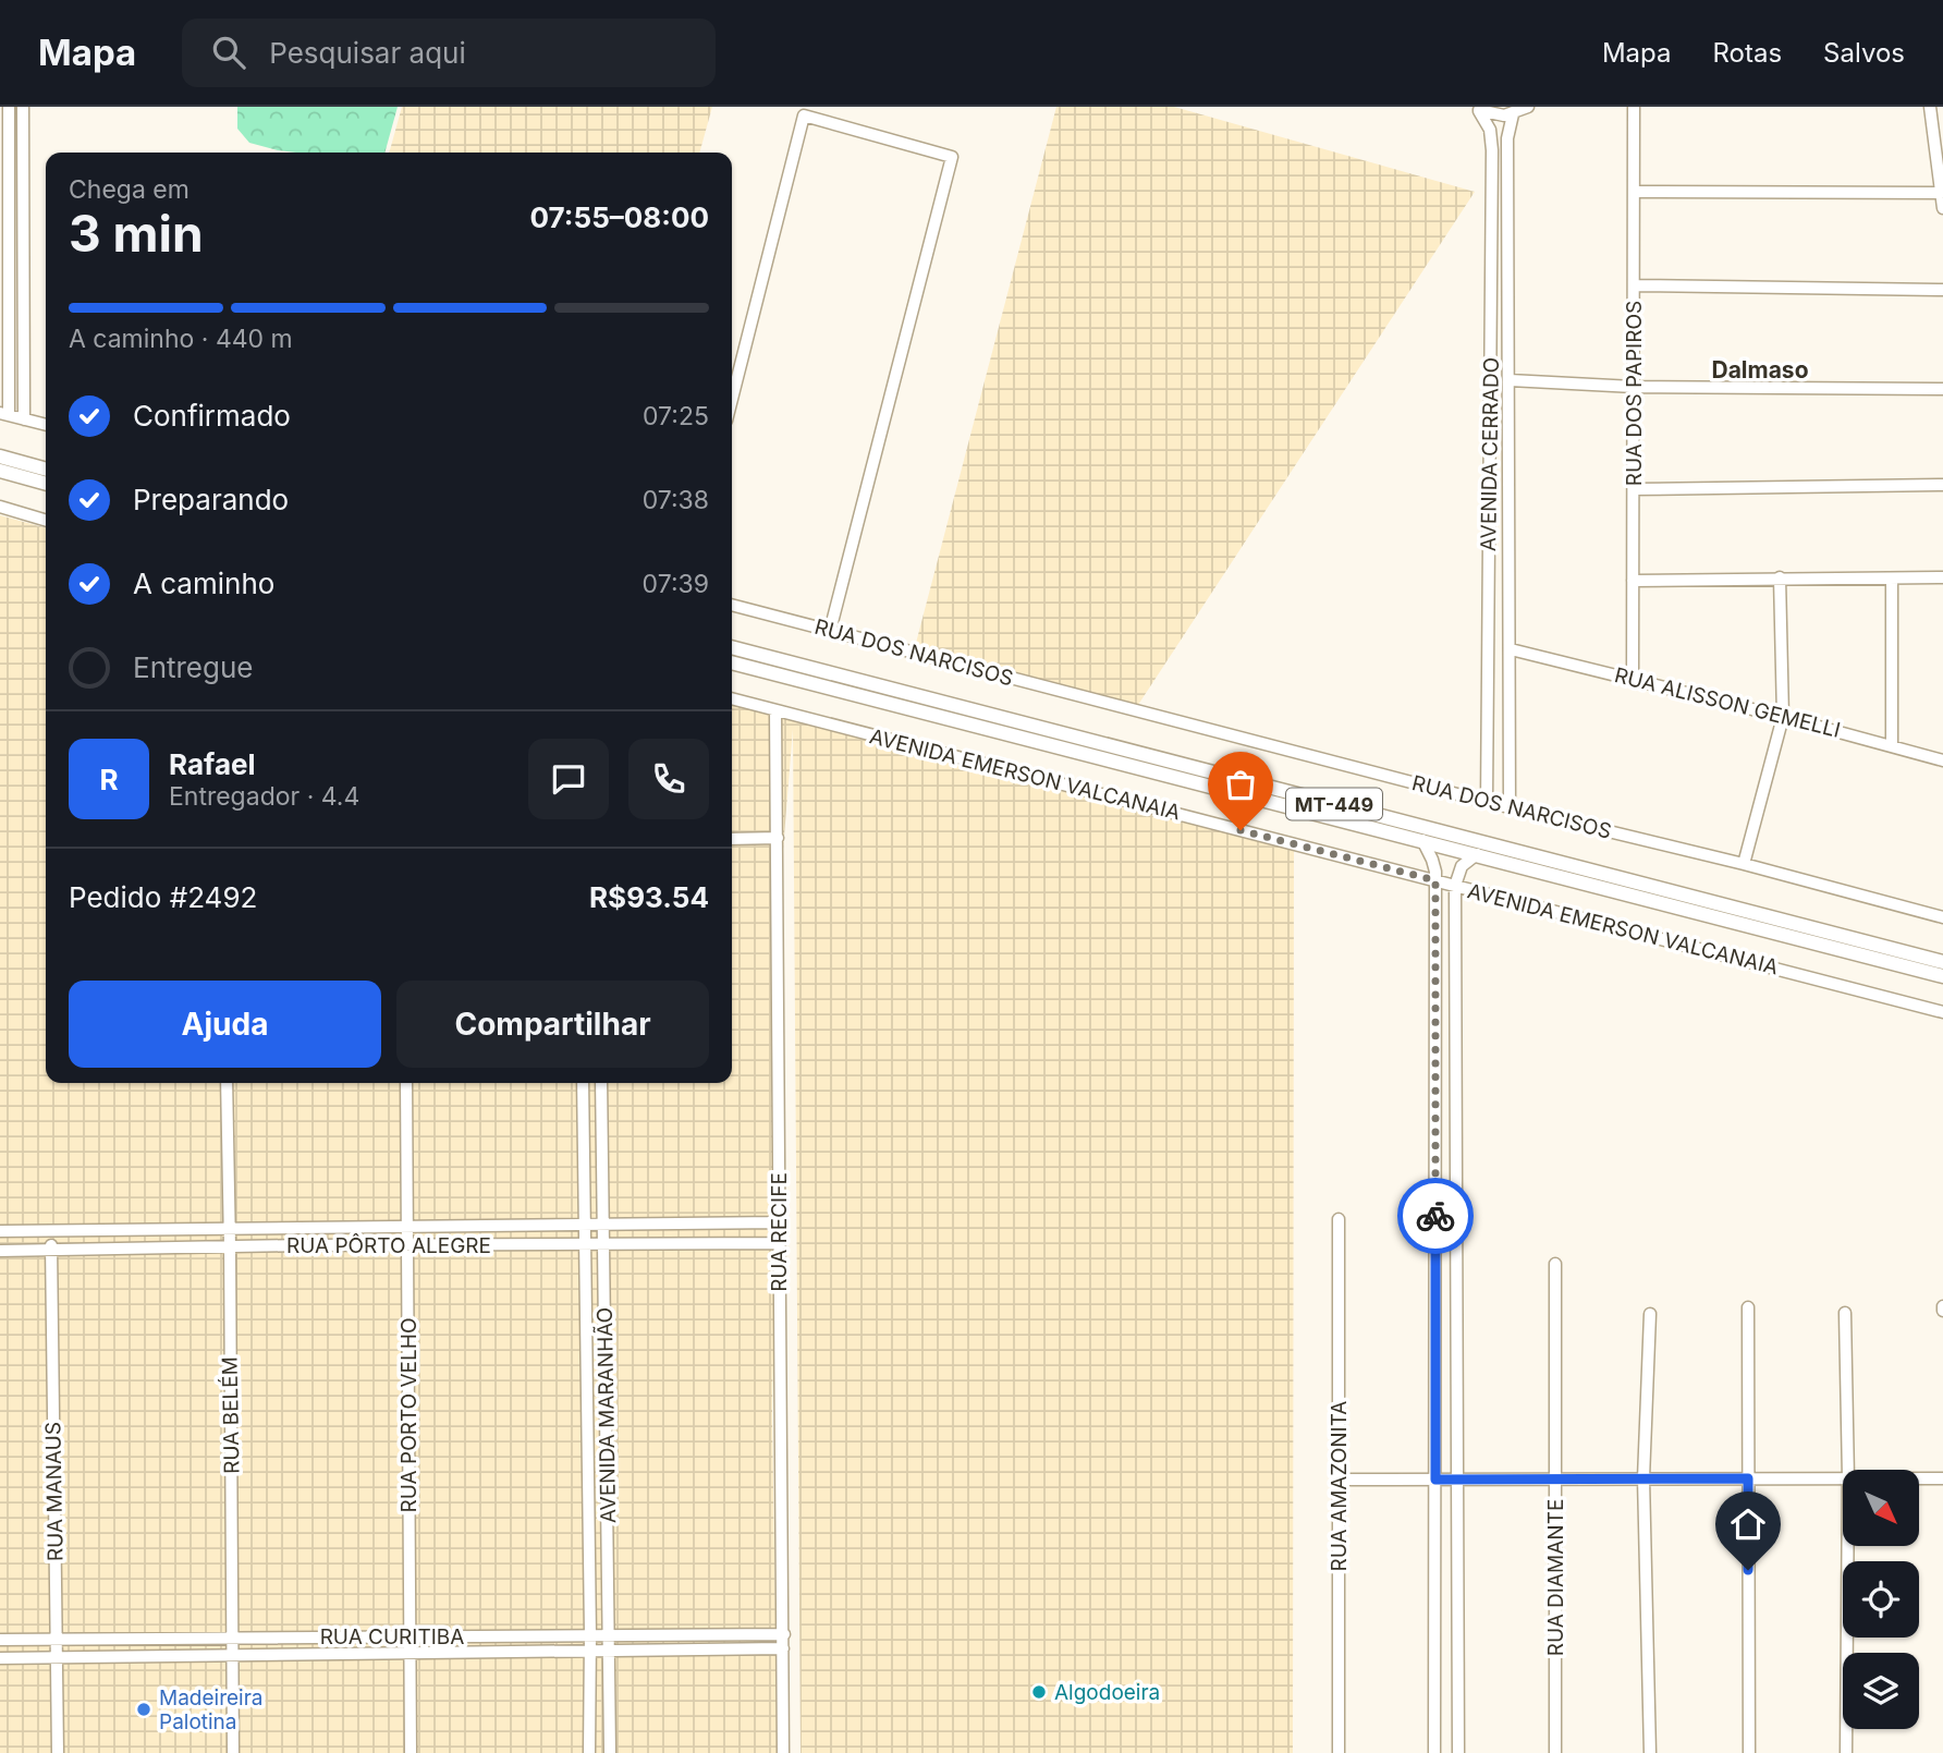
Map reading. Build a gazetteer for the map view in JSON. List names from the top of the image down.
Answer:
{
  "streets": {
    "main road": ["MT-449"],
    "street": [
      "RUA DOS PAPIROS",
      "AVENIDA CERRADO",
      "RUA DOS NARCISOS",
      "RUA ALISSON GEMELLI",
      "AVENIDA EMERSON VALCANAIA",
      "RUA RECIFE",
      "RUA PÔRTO ALEGRE",
      "RUA BELÉM",
      "RUA PORTO VELHO",
      "AVENIDA MARANHÃO",
      "RUA AMAZONITA",
      "RUA MANAUS",
      "RUA DIAMANTE",
      "RUA CURITIBA"
    ]
  },
  "crossings": [
    ["RUA DOS PAPIROS", "RUA ALISSON GEMELLI"],
    ["AVENIDA CERRADO", "RUA DOS NARCISOS"],
    ["AVENIDA CERRADO", "RUA ALISSON GEMELLI"],
    ["AVENIDA EMERSON VALCANAIA", "RUA RECIFE"],
    ["RUA RECIFE", "RUA PÔRTO ALEGRE"],
    ["RUA RECIFE", "RUA CURITIBA"],
    ["RUA PÔRTO ALEGRE", "RUA BELÉM"],
    ["RUA PÔRTO ALEGRE", "RUA PORTO VELHO"],
    ["RUA PÔRTO ALEGRE", "AVENIDA MARANHÃO"],
    ["RUA PÔRTO ALEGRE", "RUA MANAUS"],
    ["RUA BELÉM", "RUA CURITIBA"],
    ["RUA PORTO VELHO", "RUA CURITIBA"],
    ["AVENIDA MARANHÃO", "RUA CURITIBA"],
    ["RUA MANAUS", "RUA CURITIBA"]
  ],
  "districts": ["Dalmaso"],
  "places": ["Algodoeira", "Madeireira Palotina"],
  "north": "bottom right",
  "page": {
    "header": "Mapa",
    "search": "Pesquisar aqui",
    "nav": ["Mapa", "Rotas", "Salvos"],
    "heading": ["3 min", "Chega em", "07:55–08:00"],
    "panel": [
      "Rafael",
      "Entregador · 4.4",
      "Pedido #2492",
      "R$93.54"
    ],
    "bar": "A caminho · 440 m",
    "list": [
      ["Confirmado", "07:25"],
      ["Preparando", "07:38"],
      ["A caminho", "07:39"],
      "Entregue"
    ],
    "round": "R",
    "buttons": ["Ajuda", "Compartilhar"]
  }
}
